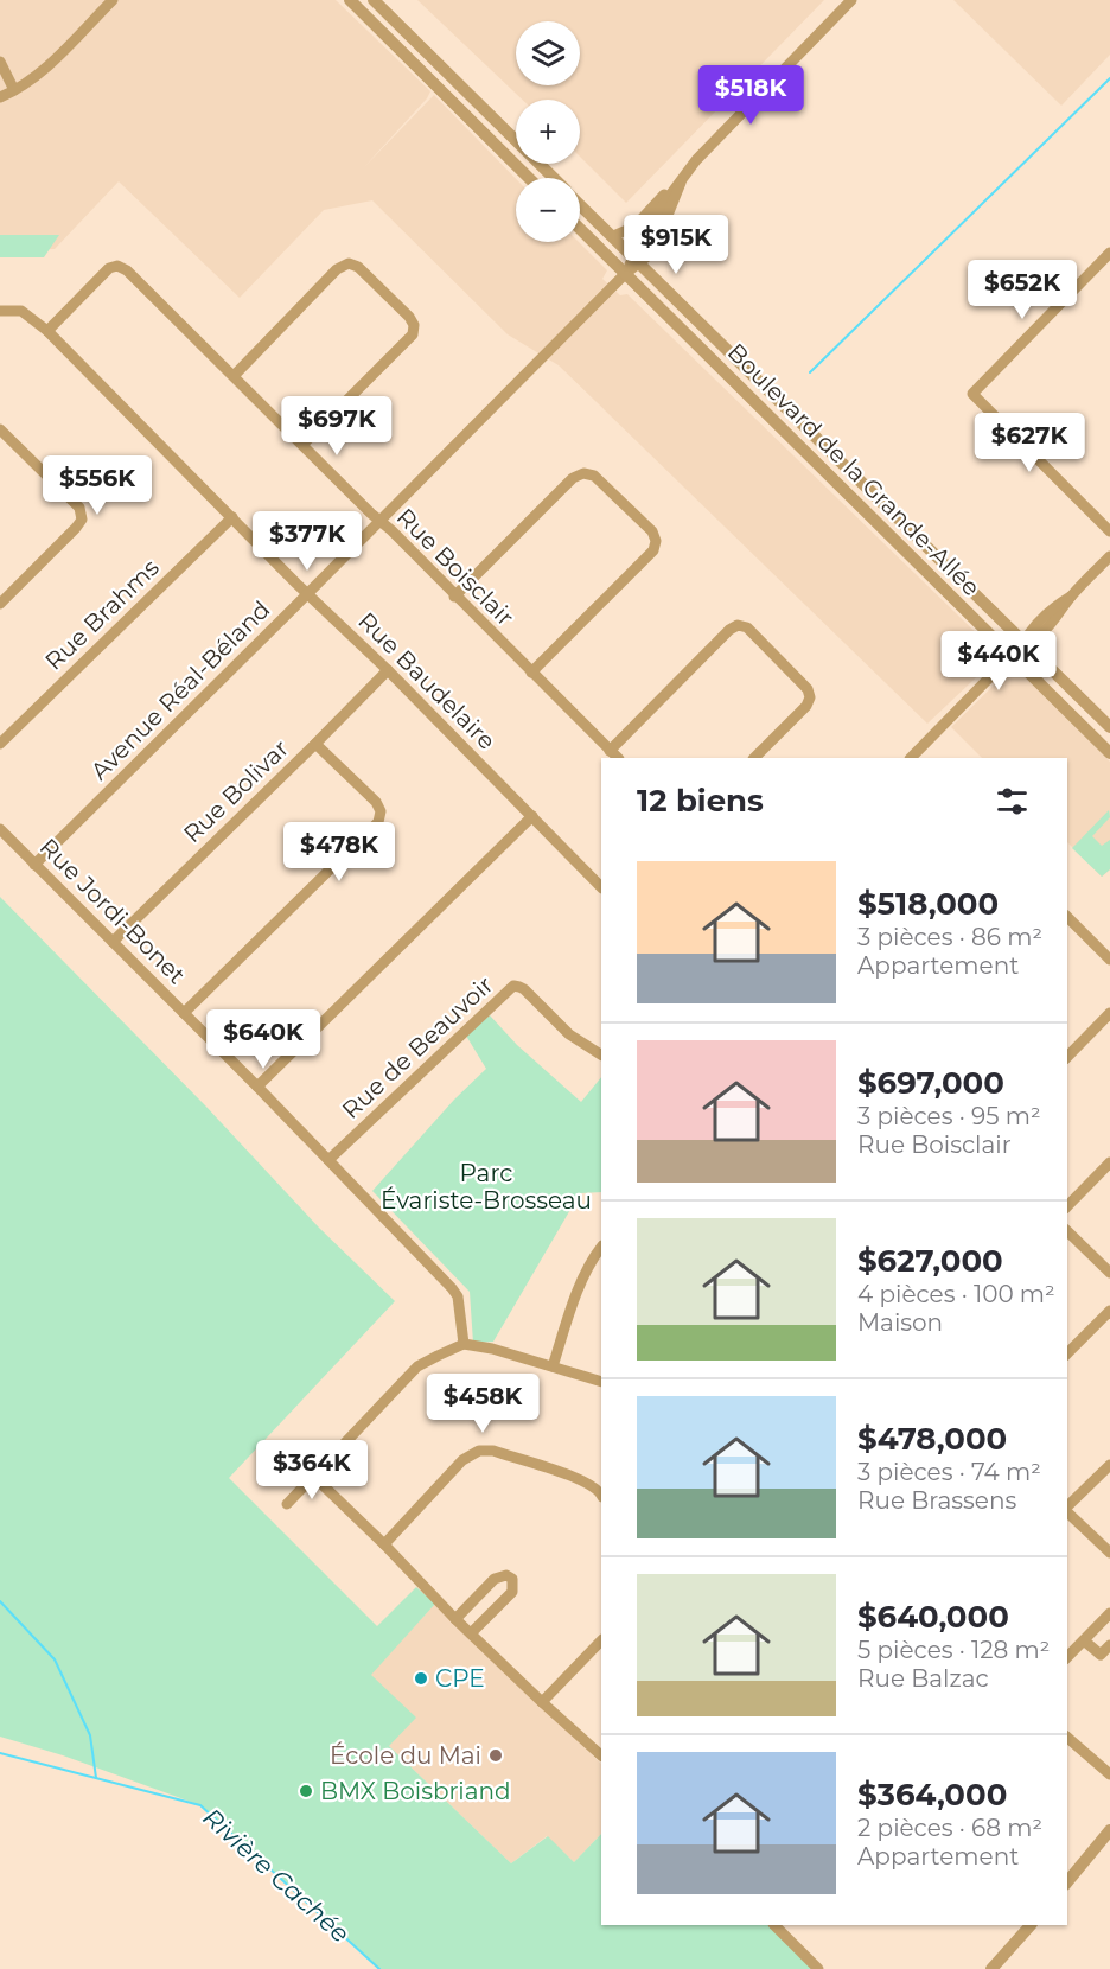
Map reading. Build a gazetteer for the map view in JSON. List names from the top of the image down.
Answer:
{
  "streets": {
    "street": [
      "Boulevard de la Grande-Allée",
      "Rue Boisclair",
      "Rue Brahms",
      "Rue Baudelaire",
      "Avenue Réal-Béland",
      "Rue Bolivar",
      "Rue Jordi-Bonet",
      "Rue de Beauvoir"
    ]
  },
  "crossings": [
    ["Boulevard de la Grande-Allée", "Avenue Réal-Béland"],
    ["Rue Boisclair", "Rue Baudelaire"],
    ["Rue Boisclair", "Avenue Réal-Béland"],
    ["Rue Brahms", "Rue Baudelaire"],
    ["Rue Baudelaire", "Avenue Réal-Béland"],
    ["Rue Baudelaire", "Rue Bolivar"],
    ["Avenue Réal-Béland", "Rue Jordi-Bonet"],
    ["Rue Bolivar", "Rue Jordi-Bonet"],
    ["Rue Jordi-Bonet", "Rue de Beauvoir"]
  ],
  "water": ["Rivière Cachée"],
  "parks": ["Parc Évariste-Brosseau"],
  "places": ["CPE", "École du Mai", "BMX Boisbriand"],
  "page": {
    "map_buttons": ["+", "−"],
    "price": [
      "$518K",
      "$915K",
      "$652K",
      "$697K",
      "$627K",
      "$556K",
      "$377K",
      "$440K",
      "$478K",
      "$640K",
      "$458K",
      "$364K"
    ],
    "heading": "12 biens",
    "list": [
      {
        "name": "$518,000",
        "note": "3 pièces · 86 m² · Appartement"
      },
      {
        "name": "$697,000",
        "note": "3 pièces · 95 m² · Rue Boisclair"
      },
      {
        "name": "$627,000",
        "note": "4 pièces · 100 m² · Maison"
      },
      {
        "name": "$478,000",
        "note": "3 pièces · 74 m² · Rue Brassens"
      },
      {
        "name": "$640,000",
        "note": "5 pièces · 128 m² · Rue Balzac"
      },
      {
        "name": "$364,000",
        "note": "2 pièces · 68 m² · Appartement"
      }
    ]
  }
}
